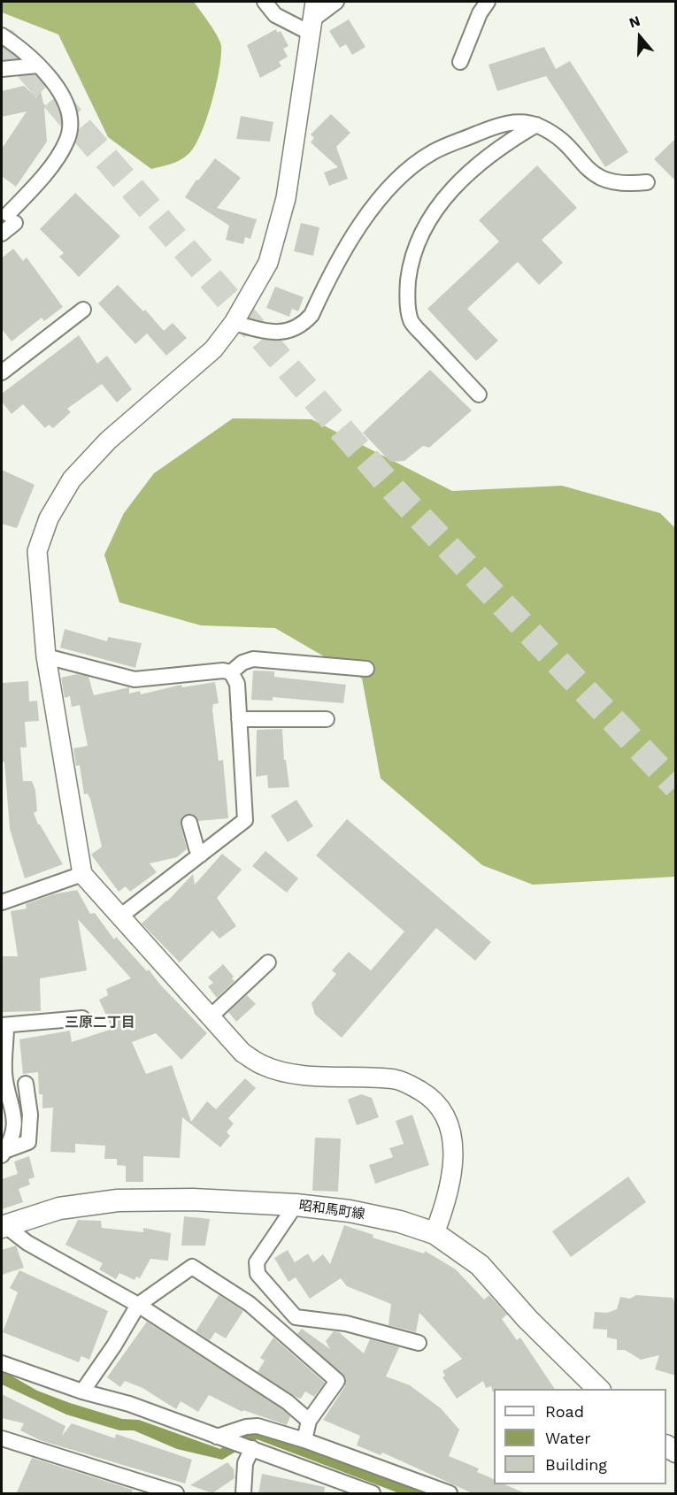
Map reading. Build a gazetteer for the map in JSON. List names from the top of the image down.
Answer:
{
  "streets": {
    "main road": ["昭和馬町線"]
  },
  "districts": ["三原二丁目"],
  "legend": ["Road", "Water", "Building"],
  "north": "top"
}
